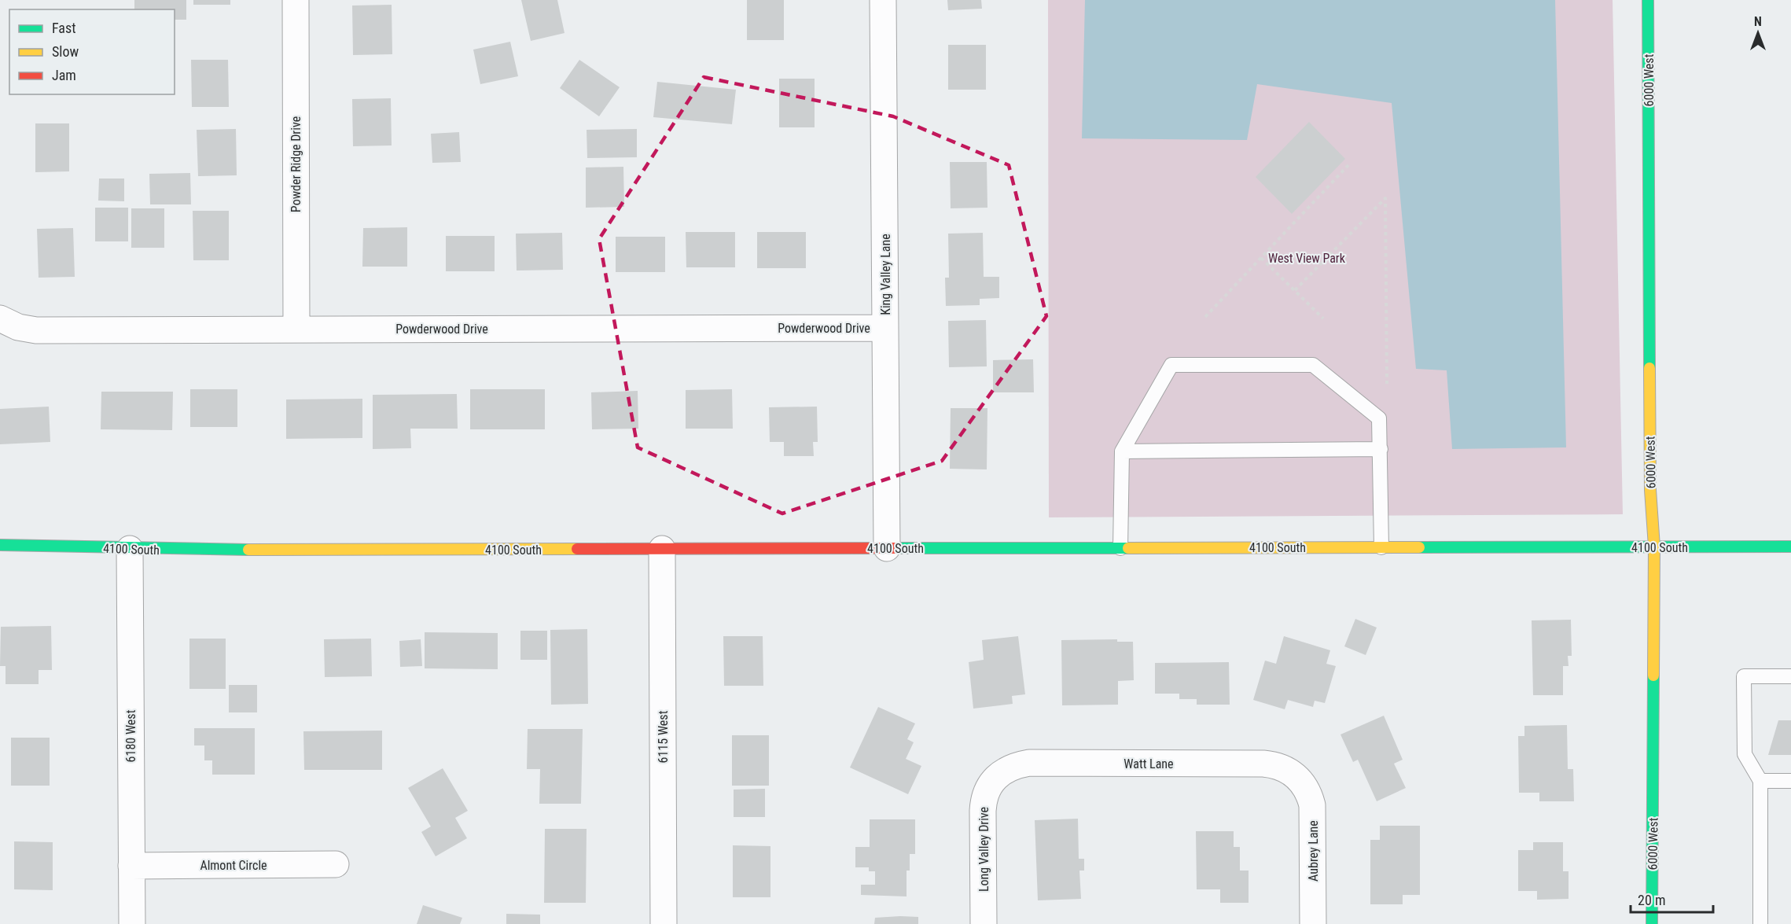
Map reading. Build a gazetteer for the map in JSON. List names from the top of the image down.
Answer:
{
  "streets": {
    "main road": ["6000 West", "4100 South"],
    "street": [
      "Powder Ridge Drive",
      "King Valley Lane",
      "Powderwood Drive",
      "6180 West",
      "6115 West",
      "Watt Lane",
      "Long Valley Drive",
      "Aubrey Lane",
      "Almont Circle"
    ]
  },
  "crossings": [
    ["6000 West", "4100 South"],
    ["Powder Ridge Drive", "Powderwood Drive"],
    ["King Valley Lane", "Powderwood Drive"],
    ["King Valley Lane", "4100 South"],
    ["4100 South", "6180 West"],
    ["4100 South", "6115 West"],
    ["6180 West", "Almont Circle"],
    ["Watt Lane", "Long Valley Drive"],
    ["Watt Lane", "Aubrey Lane"]
  ],
  "parks": ["West View Park"],
  "legend": ["Fast", "Slow", "Jam"],
  "scale_bar": "20 m",
  "north": "top"
}
